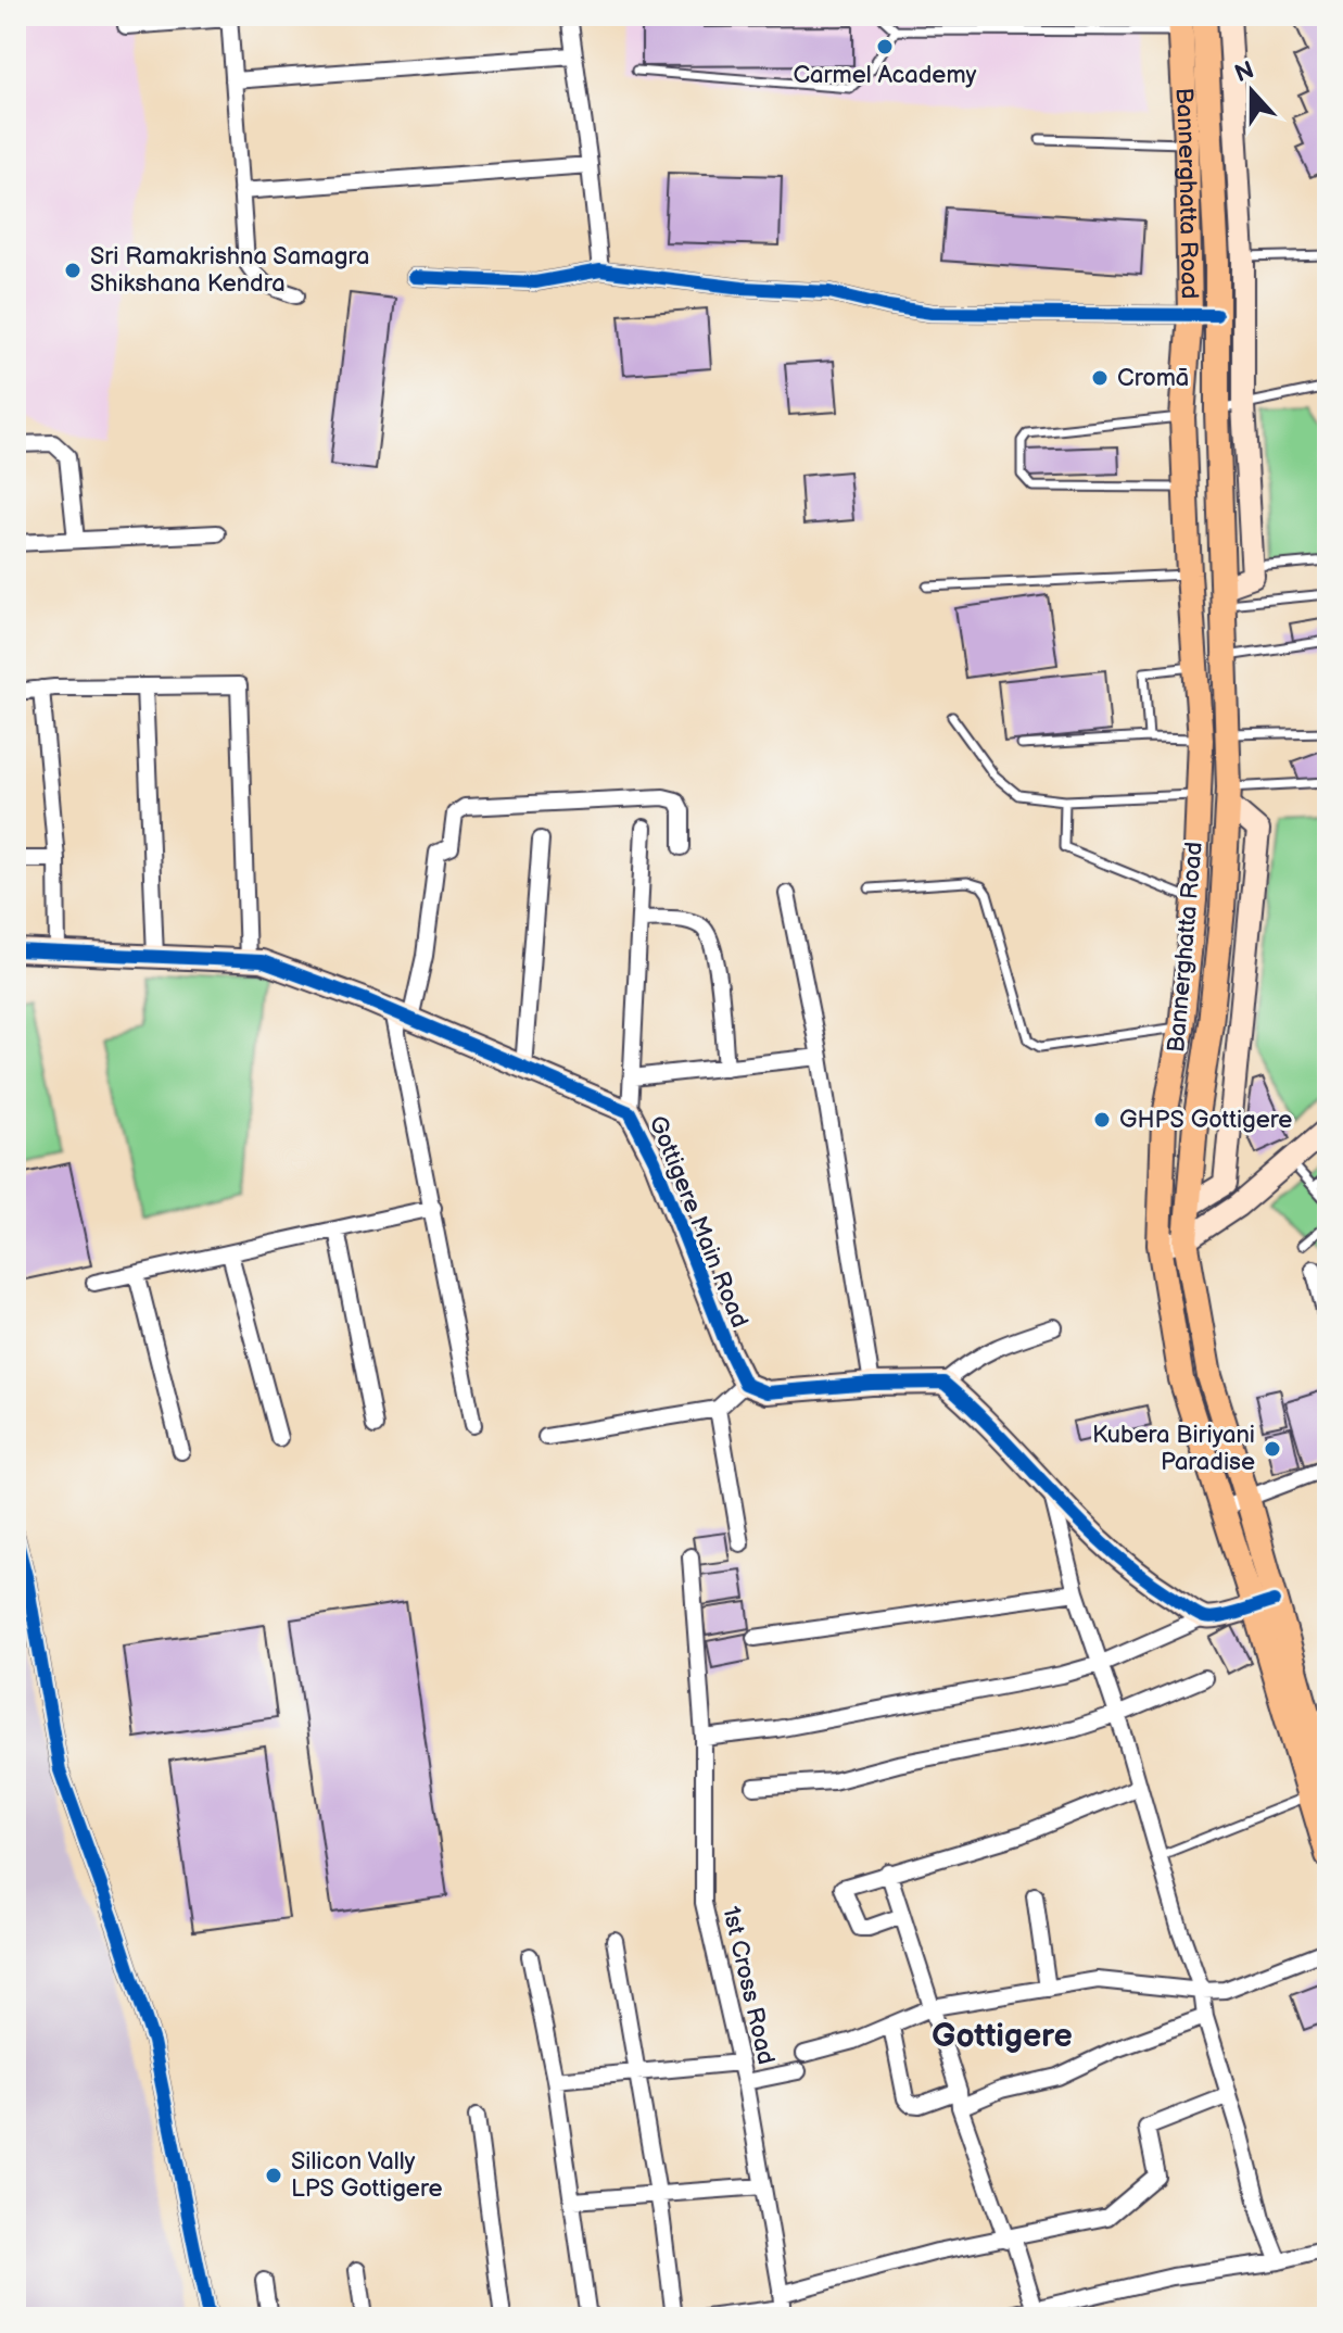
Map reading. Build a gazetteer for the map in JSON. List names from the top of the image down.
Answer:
{
  "streets": {
    "main road": ["Bannerghatta Road"],
    "street": ["Gottigere Main Road", "1st Cross Road"]
  },
  "districts": ["Gottigere"],
  "places": [
    "Carmel Academy",
    "Sri Ramakrishna Samagra Shikshana Kendra",
    "Cromā",
    "GHPS Gottigere",
    "Kubera Biriyani Paradise",
    "Silicon Vally LPS Gottigere"
  ],
  "north": "top"
}
